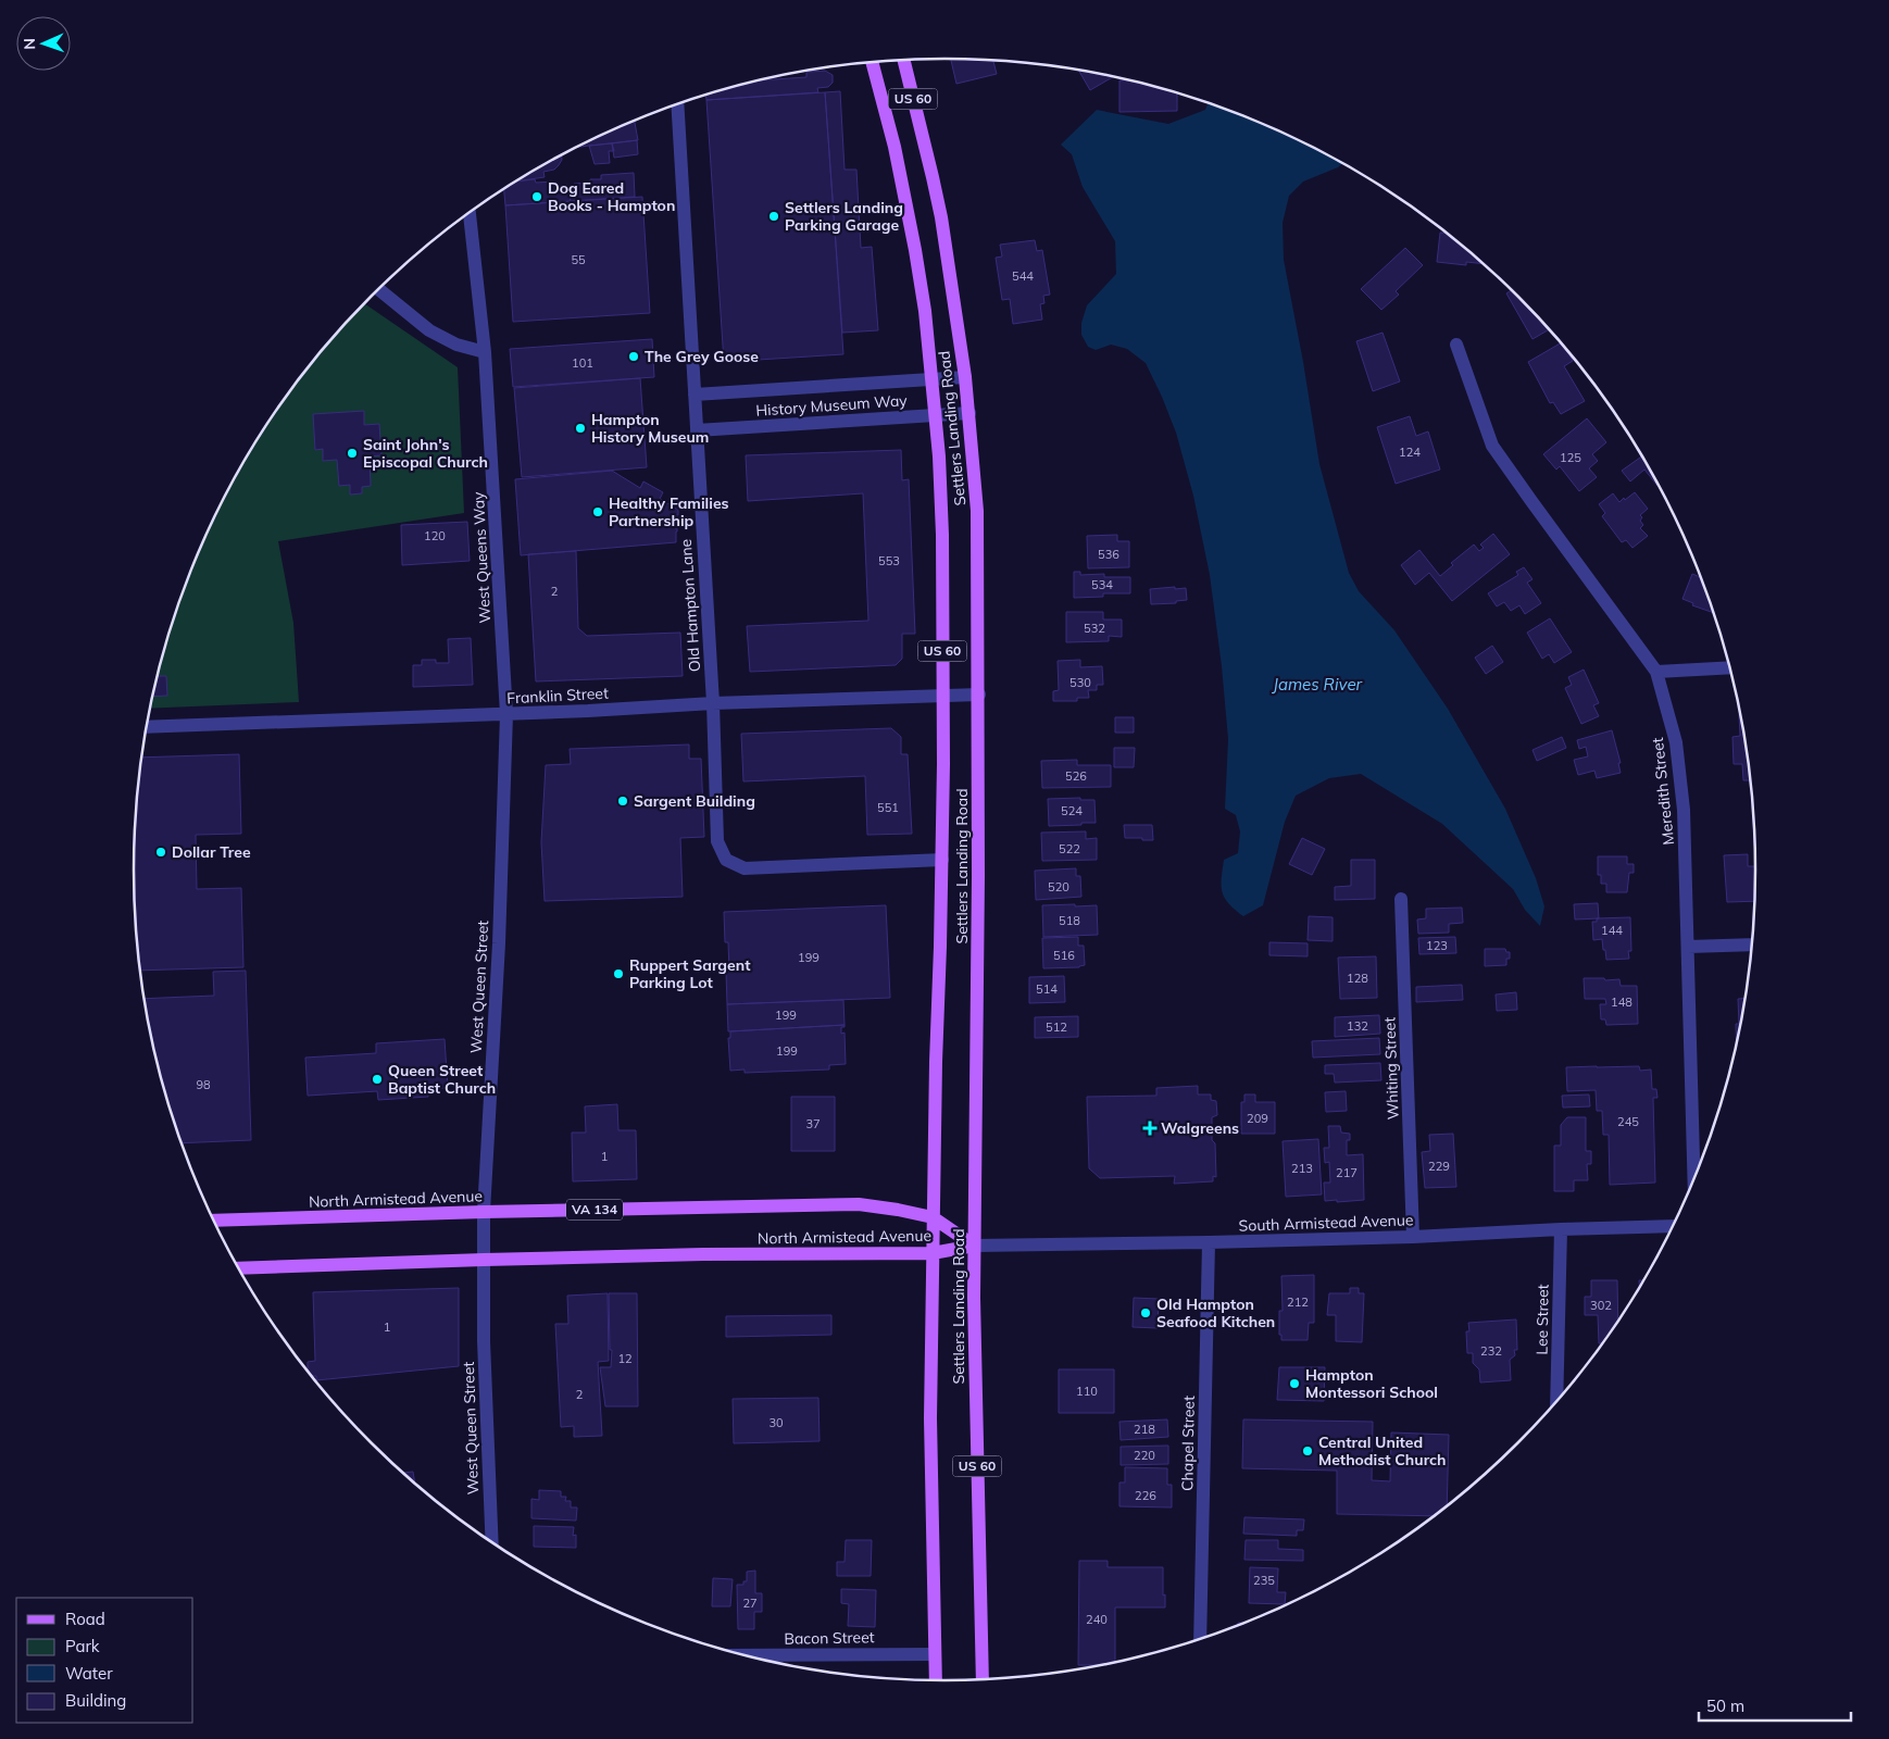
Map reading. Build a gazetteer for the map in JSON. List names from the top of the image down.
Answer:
{
  "streets": {
    "main road": [
      "US 60",
      "Settlers Landing Road",
      "North Armistead Avenue",
      "VA 134"
    ],
    "street": [
      "History Museum Way",
      "West Queens Way",
      "Old Hampton Lane",
      "Franklin Street",
      "Meredith Street",
      "West Queen Street",
      "Whiting Street",
      "South Armistead Avenue",
      "Lee Street",
      "Chapel Street",
      "Bacon Street"
    ]
  },
  "crossings": [
    ["History Museum Way", "Settlers Landing Road"],
    ["History Museum Way", "Old Hampton Lane"],
    ["Settlers Landing Road", "Old Hampton Lane"],
    ["Settlers Landing Road", "Franklin Street"],
    ["Settlers Landing Road", "North Armistead Avenue"],
    ["Settlers Landing Road", "South Armistead Avenue"],
    ["Settlers Landing Road", "Bacon Street"],
    ["West Queens Way", "Franklin Street"],
    ["West Queens Way", "West Queen Street"],
    ["Old Hampton Lane", "Franklin Street"],
    ["Franklin Street", "West Queen Street"],
    ["West Queen Street", "North Armistead Avenue"],
    ["Whiting Street", "South Armistead Avenue"],
    ["North Armistead Avenue", "South Armistead Avenue"],
    ["South Armistead Avenue", "Lee Street"],
    ["South Armistead Avenue", "Chapel Street"]
  ],
  "water": ["James River"],
  "places": {
    "other": [
      "Dog Eared Books - Hampton",
      "Settlers Landing Parking Garage",
      "The Grey Goose",
      "Hampton History Museum",
      "Saint John's Episcopal Church",
      "Healthy Families Partnership",
      "Sargent Building",
      "Dollar Tree",
      "Ruppert Sargent Parking Lot",
      "Queen Street Baptist Church",
      "Old Hampton Seafood Kitchen",
      "Hampton Montessori School",
      "Central United Methodist Church"
    ],
    "health": ["Walgreens"]
  },
  "house_numbers": [
    "55",
    "544",
    "101",
    "124",
    "125",
    "120",
    "536",
    "553",
    "534",
    "2",
    "532",
    "530",
    "526",
    "551",
    "524",
    "522",
    "520",
    "518",
    "144",
    "123",
    "516",
    "199",
    "128",
    "514",
    "148",
    "199",
    "132",
    "512",
    "199",
    "98",
    "209",
    "245",
    "37",
    "1",
    "229",
    "213",
    "217",
    "212",
    "302",
    "1",
    "232",
    "12",
    "110",
    "2",
    "30",
    "218",
    "220",
    "226",
    "235",
    "27",
    "240"
  ],
  "legend": [
    "Road",
    "Park",
    "Water",
    "Building"
  ],
  "scale_bar": "50 m",
  "north": "left"
}
